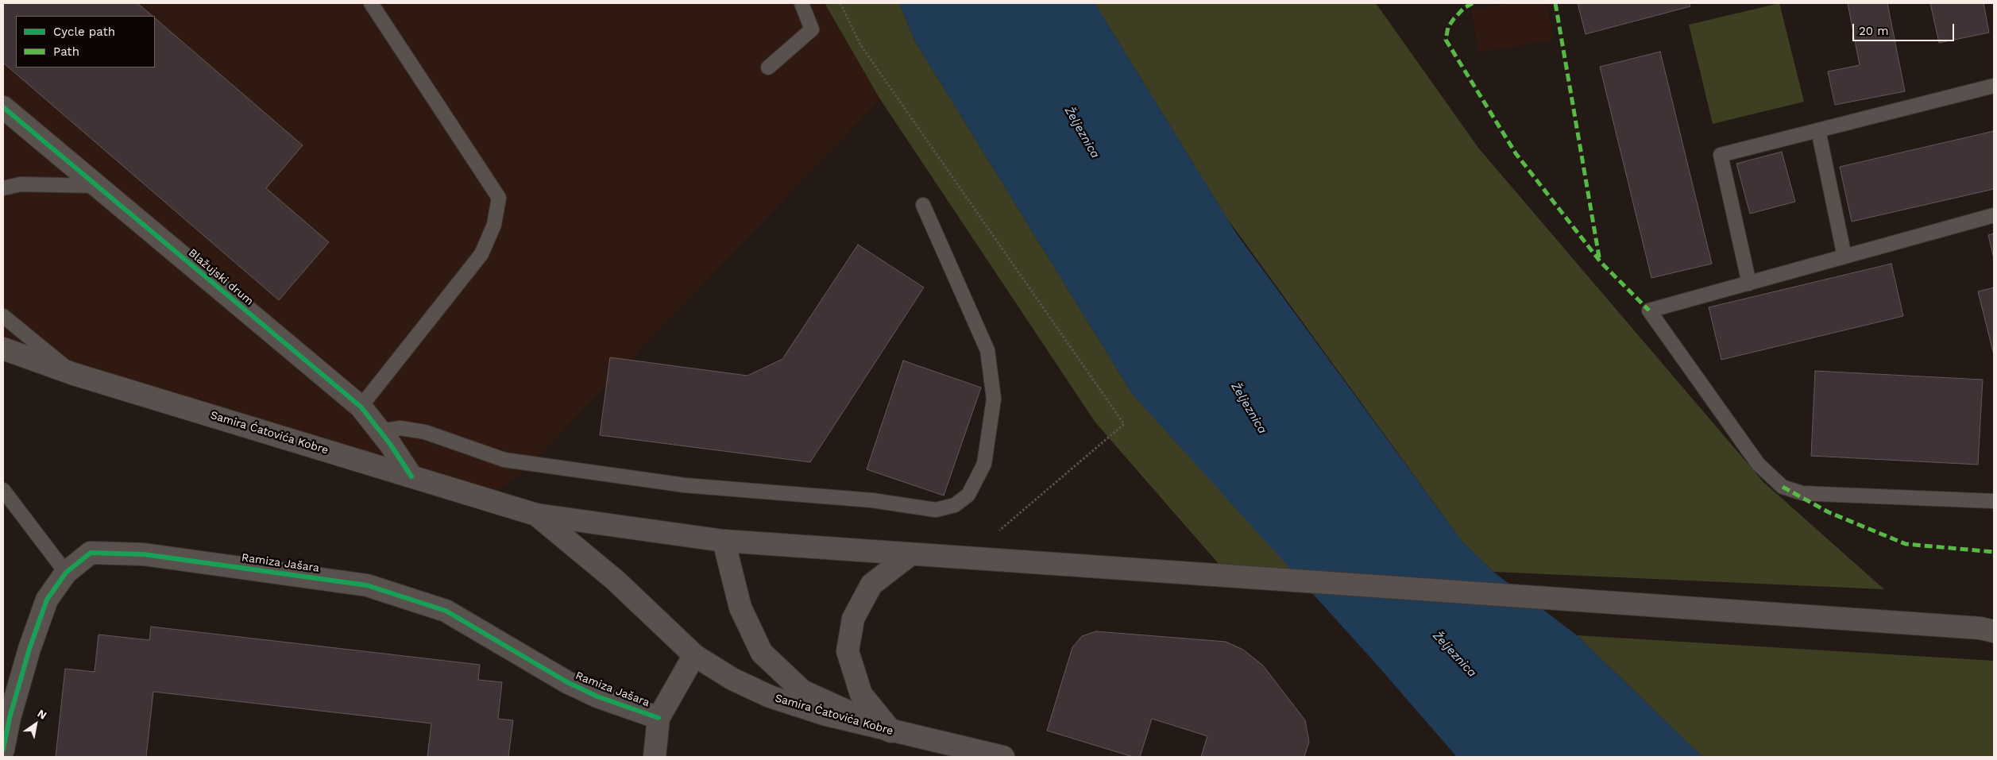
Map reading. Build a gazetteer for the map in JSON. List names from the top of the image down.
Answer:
{
  "streets": {
    "main road": ["Blažujski drum", "Samira Ćatovića Kobre", "Ramiza Jašara"]
  },
  "crossings": [
    ["Blažujski drum", "Samira Ćatovića Kobre"]
  ],
  "water": ["Željeznica"],
  "legend": ["Cycle path", "Path"],
  "scale_bar": "20 m",
  "north": "top right"
}
